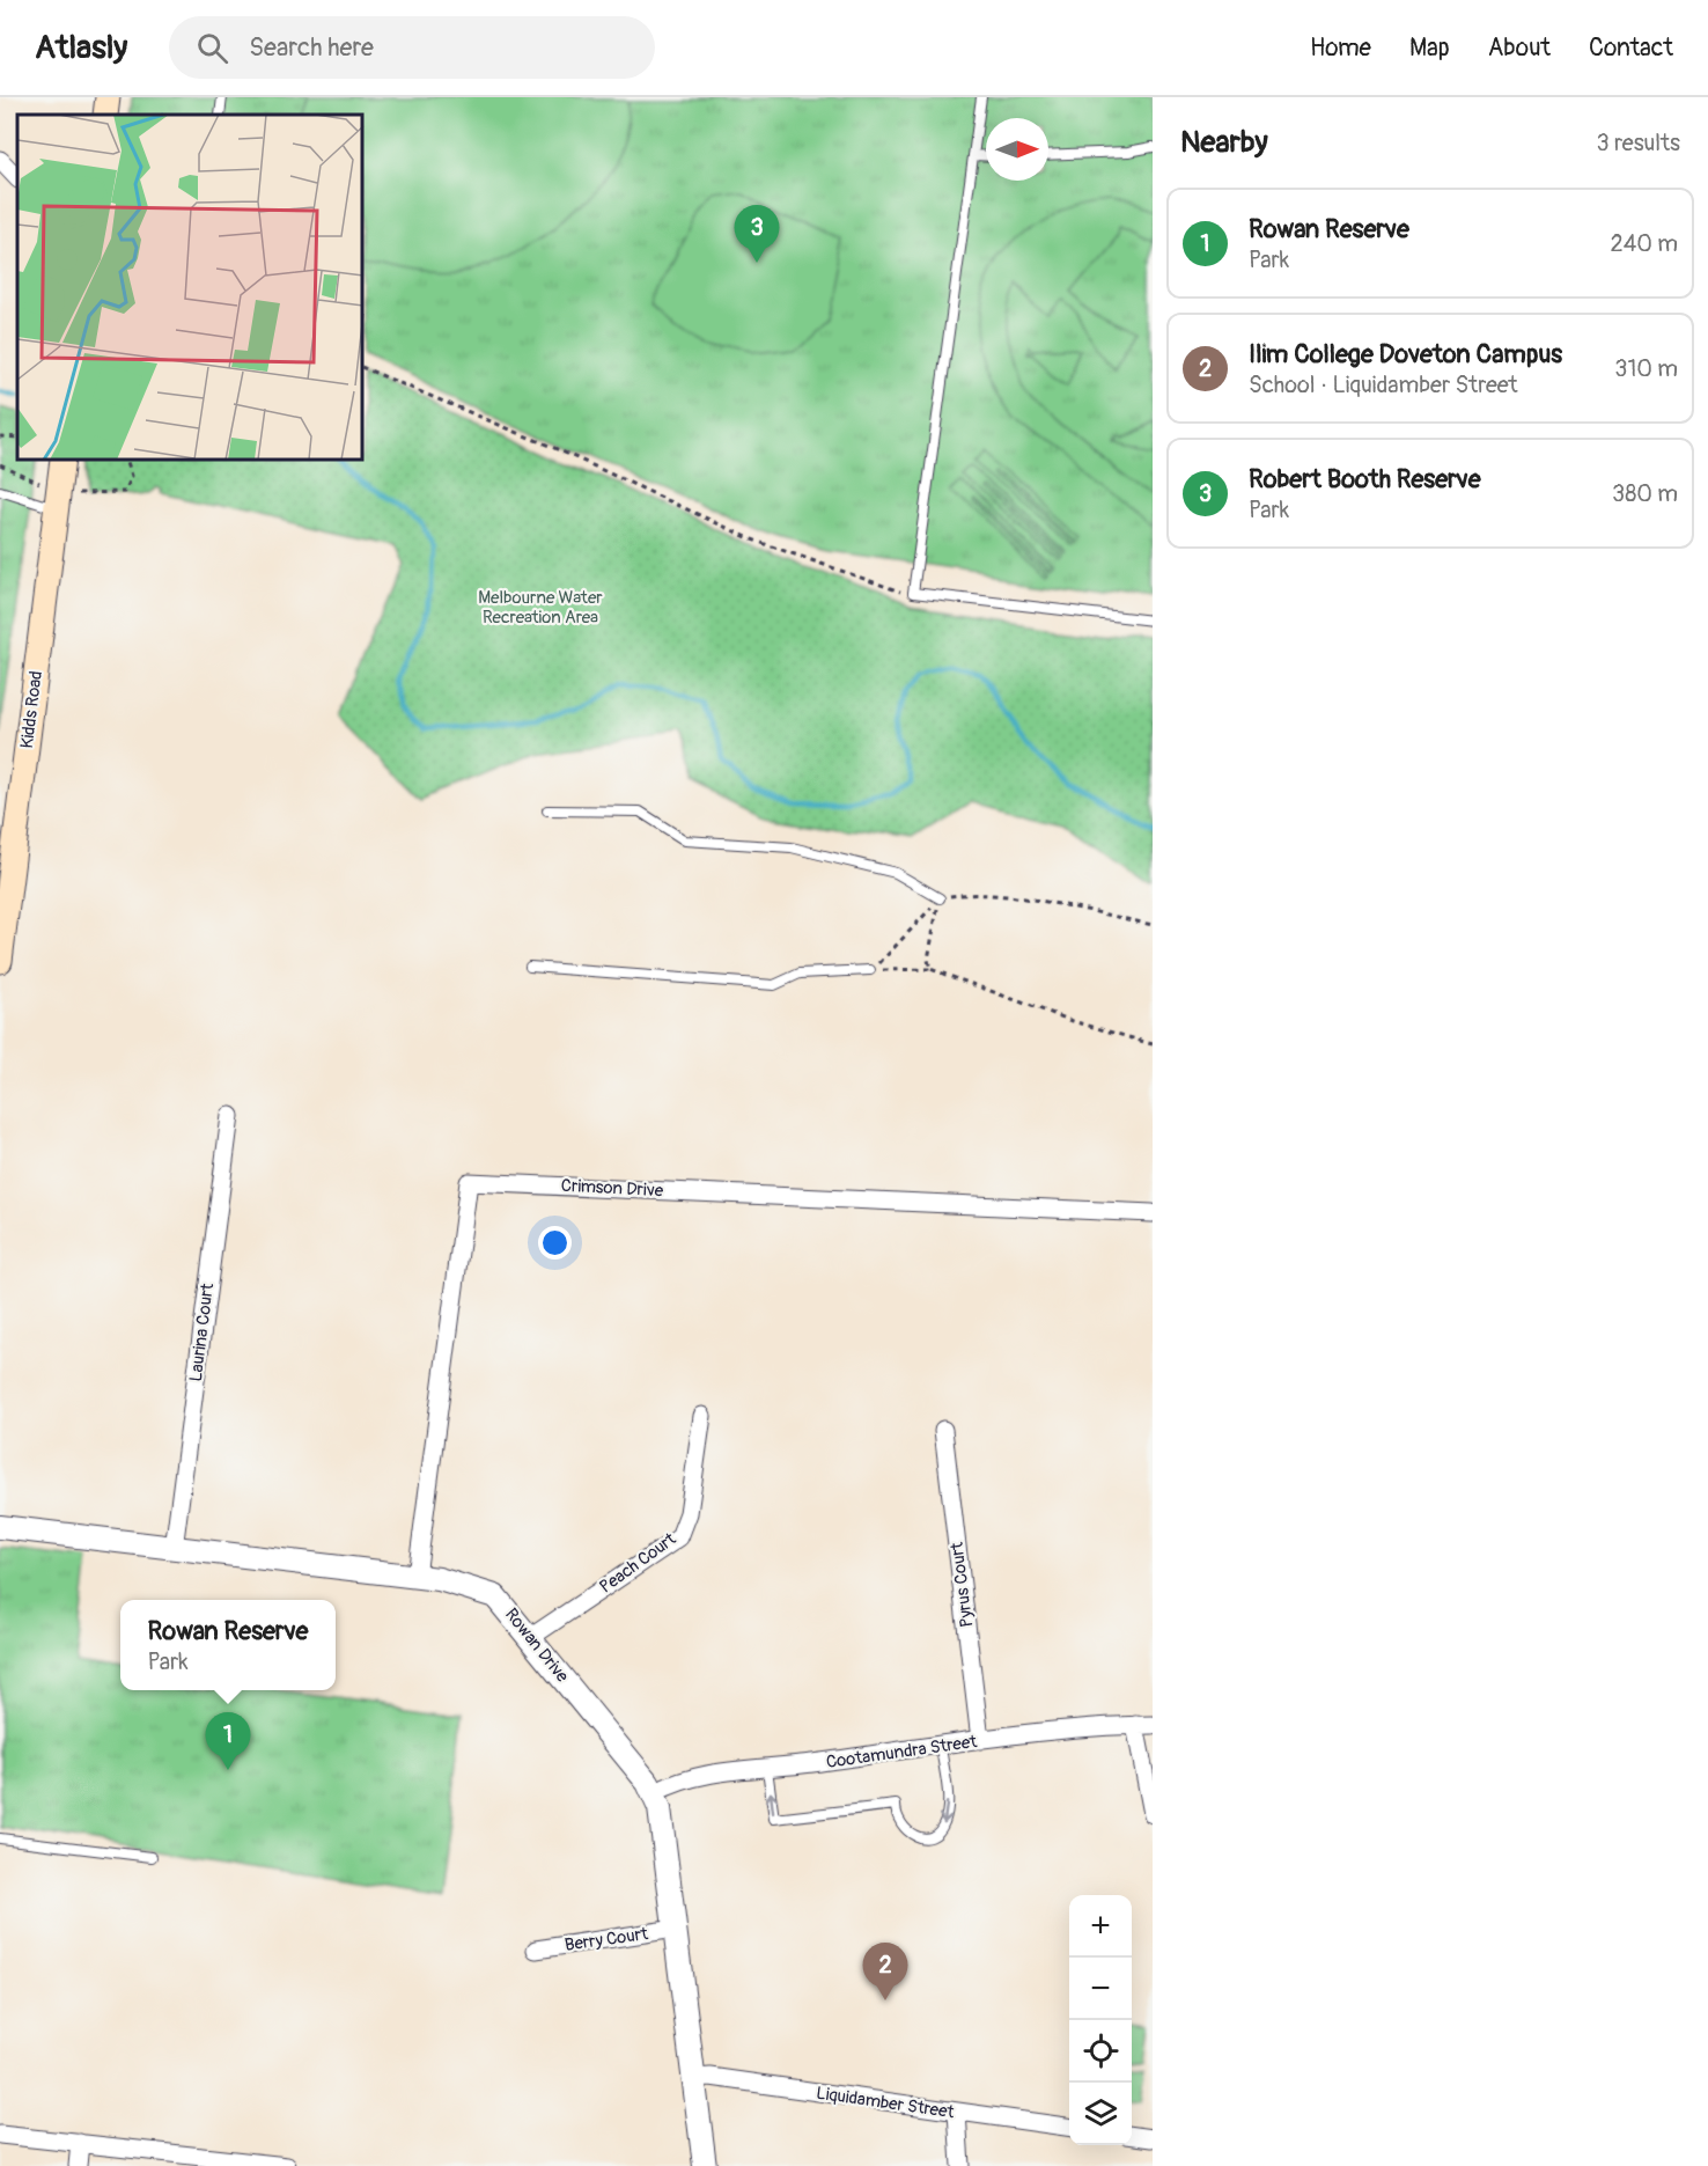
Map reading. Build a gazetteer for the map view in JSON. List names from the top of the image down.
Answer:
{
  "streets": {
    "main road": ["Kidds Road"],
    "street": [
      "Crimson Drive",
      "Laurina Court",
      "Peach Court",
      "Pyrus Court",
      "Rowan Drive",
      "Cootamundra Street",
      "Berry Court",
      "Liquidamber Street"
    ]
  },
  "crossings": [
    ["Crimson Drive", "Rowan Drive"],
    ["Laurina Court", "Rowan Drive"],
    ["Peach Court", "Rowan Drive"],
    ["Pyrus Court", "Cootamundra Street"],
    ["Rowan Drive", "Cootamundra Street"],
    ["Rowan Drive", "Berry Court"],
    ["Rowan Drive", "Liquidamber Street"]
  ],
  "parks": ["Melbourne Water Recreation Area"],
  "north": "right",
  "page": {
    "header": "Atlasly",
    "search": "Search here",
    "nav": [
      "Home",
      "Map",
      "About",
      "Contact"
    ],
    "heading": ["Nearby", "3 results"],
    "list": [
      {
        "mark": "1",
        "name": "Rowan Reserve",
        "note": "Park",
        "value": "240 m"
      },
      {
        "mark": "2",
        "name": "Ilim College Doveton Campus",
        "note": "School · Liquidamber Street",
        "value": "310 m"
      },
      {
        "mark": "3",
        "name": "Robert Booth Reserve",
        "note": "Park",
        "value": "380 m"
      }
    ],
    "pins": ["3", "1", "2"],
    "popup": ["Rowan Reserve", "Park"],
    "map_buttons": ["+", "−"]
  }
}
